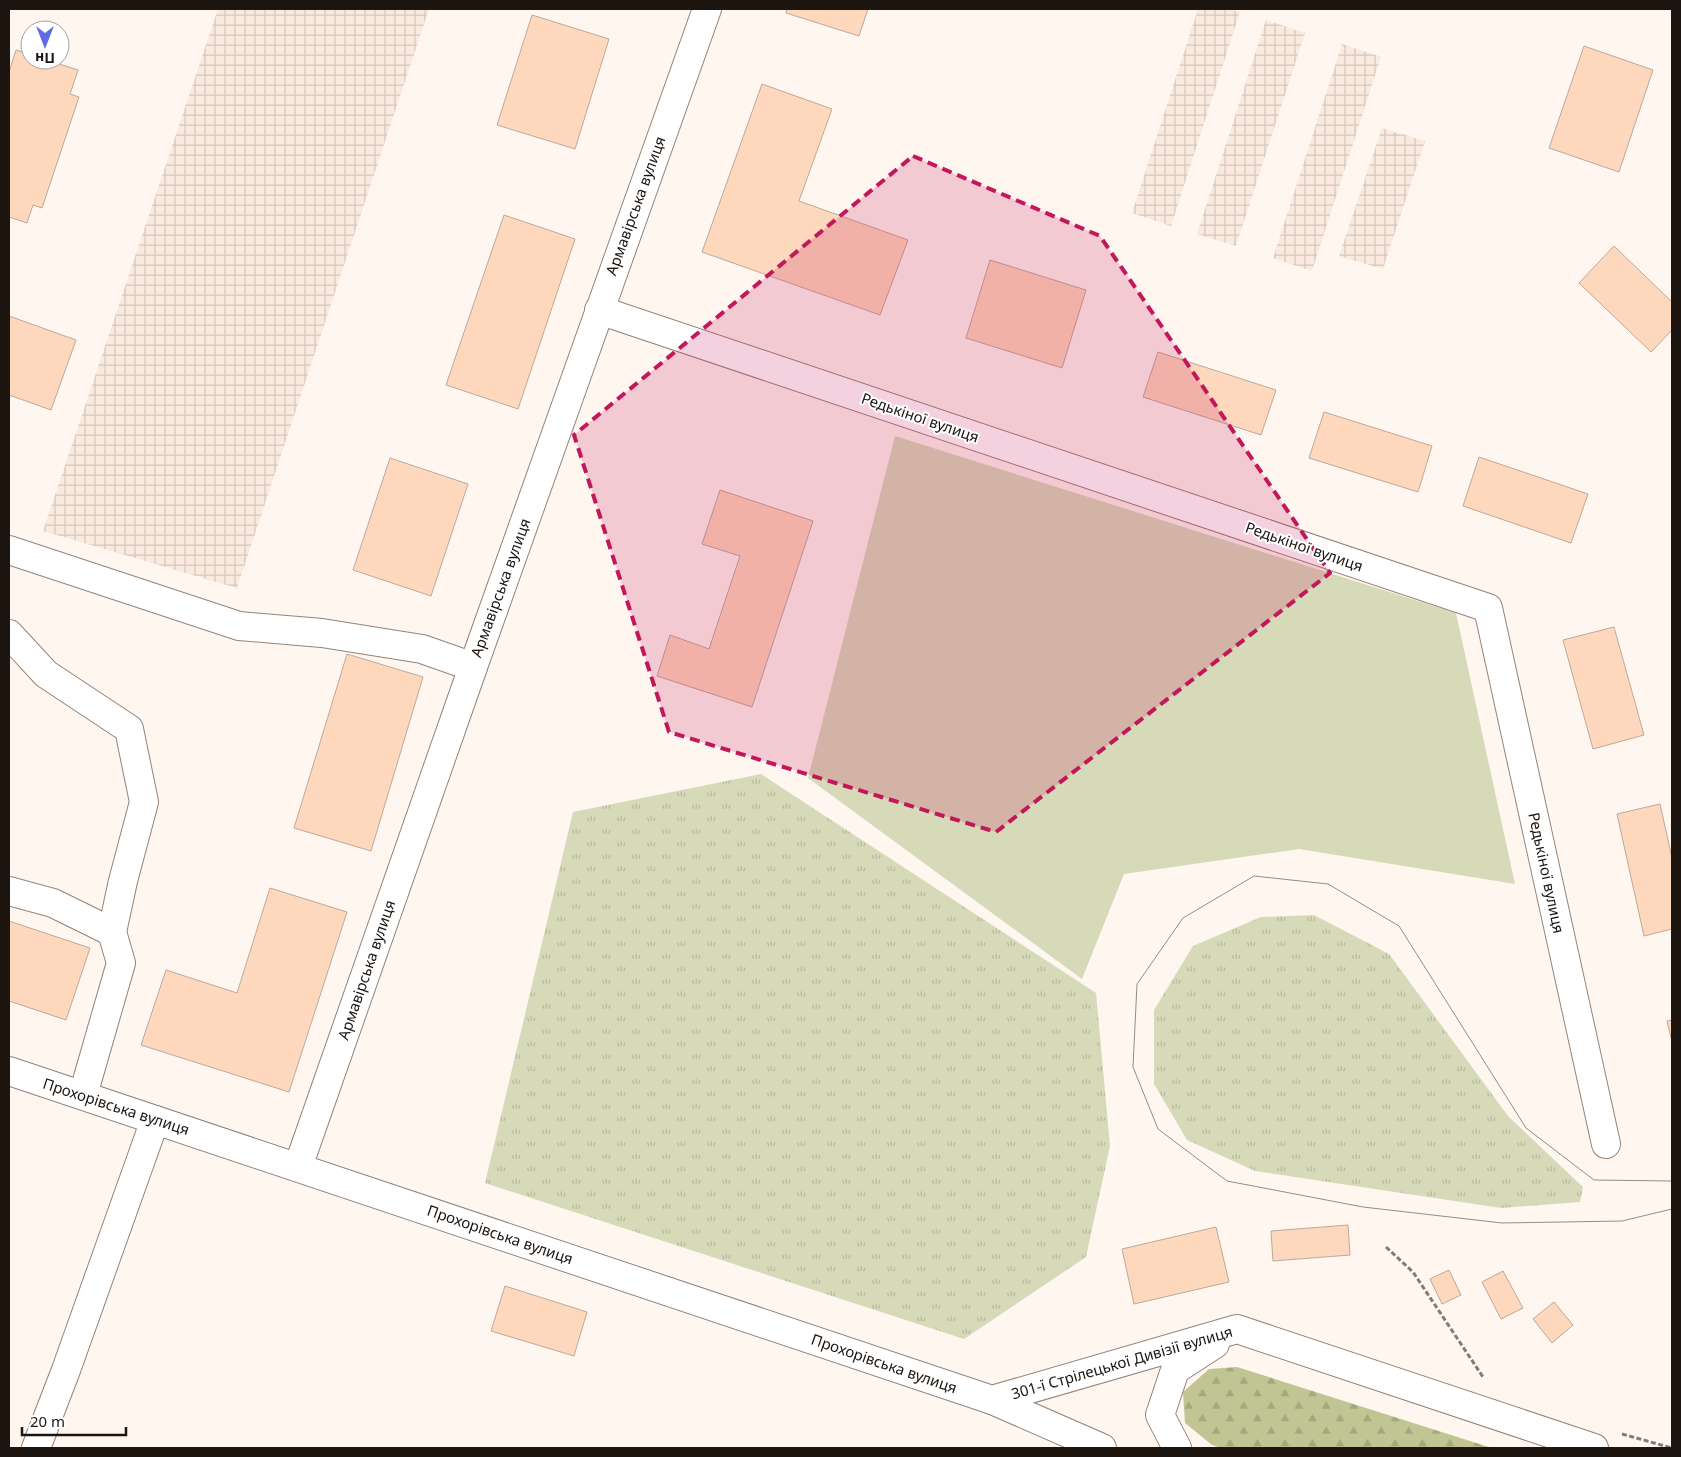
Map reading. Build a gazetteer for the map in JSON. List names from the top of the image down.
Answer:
{
  "streets": {
    "street": [
      "Армавірська вулиця",
      "Редькіної вулиця",
      "Прохорівська вулиця",
      "301-ї Стрілецької Дивізії вулиця"
    ]
  },
  "crossings": [
    ["Армавірська вулиця", "Редькіної вулиця"],
    ["Армавірська вулиця", "Прохорівська вулиця"],
    ["Прохорівська вулиця", "301-ї Стрілецької Дивізії вулиця"]
  ],
  "scale_bar": "20 m",
  "north": "bottom"
}
